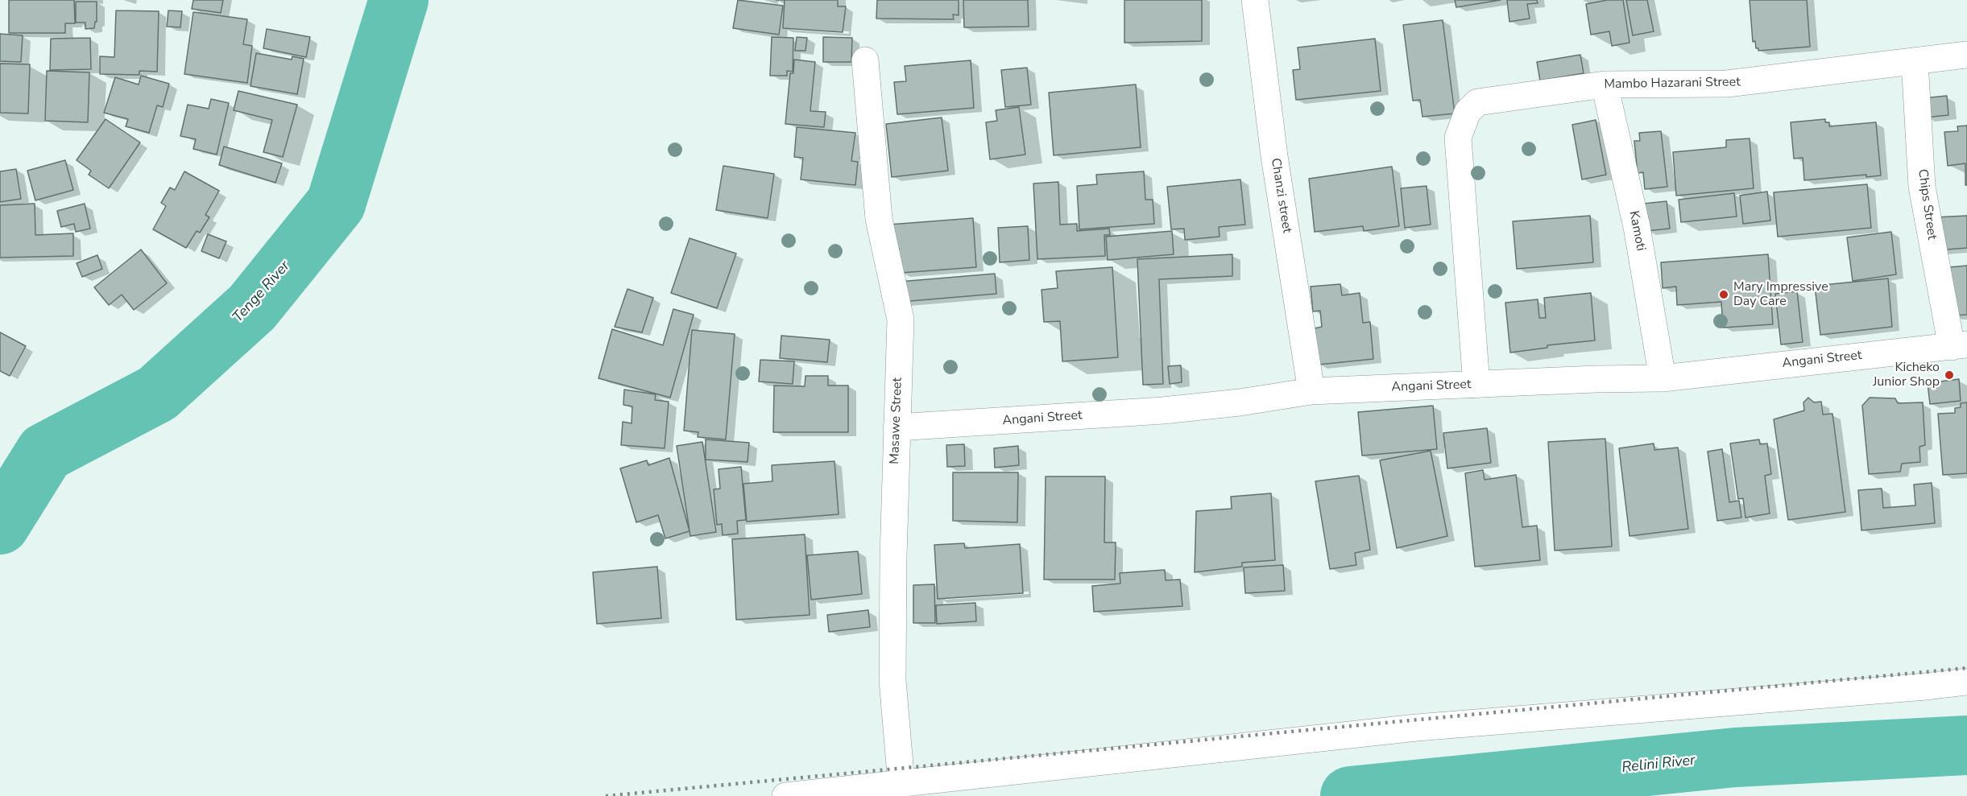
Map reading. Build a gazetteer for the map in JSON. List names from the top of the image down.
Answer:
{
  "streets": {
    "street": [
      "Mambo Hazarani Street",
      "Chanzi street",
      "Chips Street",
      "Kamoti",
      "Angani Street",
      "Masawe Street"
    ]
  },
  "crossings": [
    ["Mambo Hazarani Street", "Chips Street"],
    ["Mambo Hazarani Street", "Kamoti"],
    ["Mambo Hazarani Street", "Angani Street"],
    ["Chanzi street", "Angani Street"],
    ["Chips Street", "Angani Street"],
    ["Kamoti", "Angani Street"],
    ["Angani Street", "Masawe Street"]
  ],
  "water": ["Tenge River", "Relini River"],
  "places": ["Mary Impressive Day Care", "Kicheko Junior Shop"]
}
